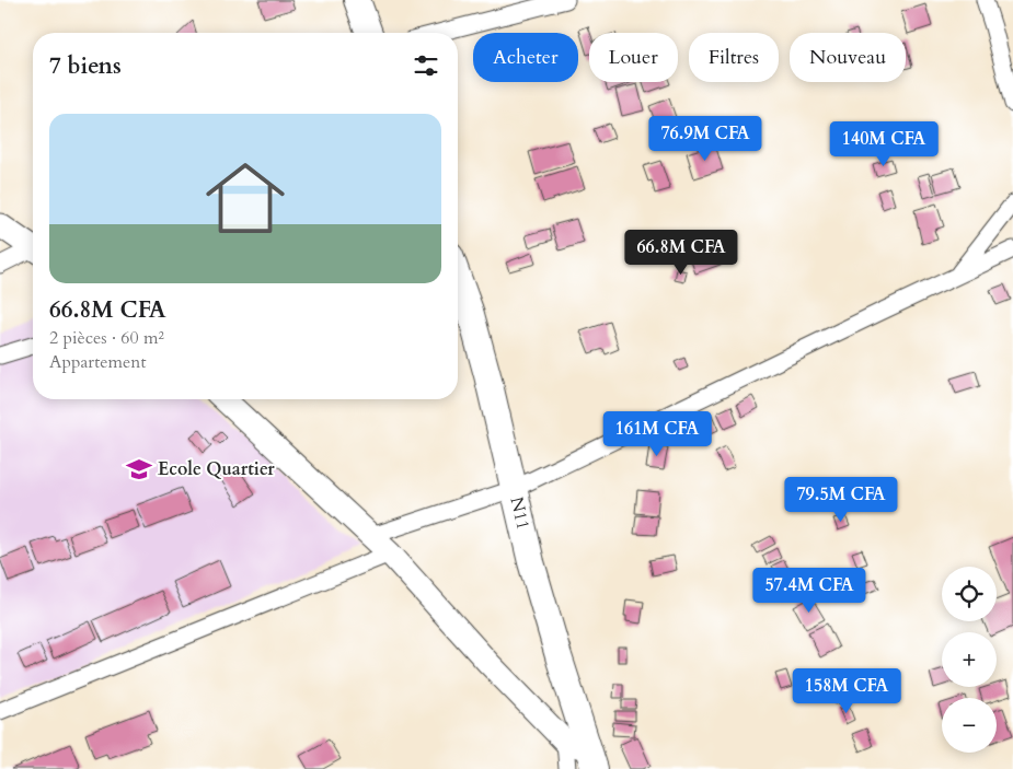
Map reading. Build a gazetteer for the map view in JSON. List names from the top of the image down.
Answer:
{
  "streets": {
    "main road": ["N11"]
  },
  "places": {
    "school or university": ["Ecole Quartier"]
  },
  "page": {
    "chip": [
      "Acheter",
      "Louer",
      "Filtres",
      "Nouveau"
    ],
    "heading": "7 biens",
    "list": [
      {
        "name": "66.8M CFA",
        "note": "2 pièces · 60 m² · Appartement"
      }
    ],
    "price": [
      "76.9M CFA",
      "140M CFA",
      "66.8M CFA",
      "161M CFA",
      "79.5M CFA",
      "57.4M CFA",
      "158M CFA"
    ],
    "map_buttons": ["+", "−"]
  }
}
